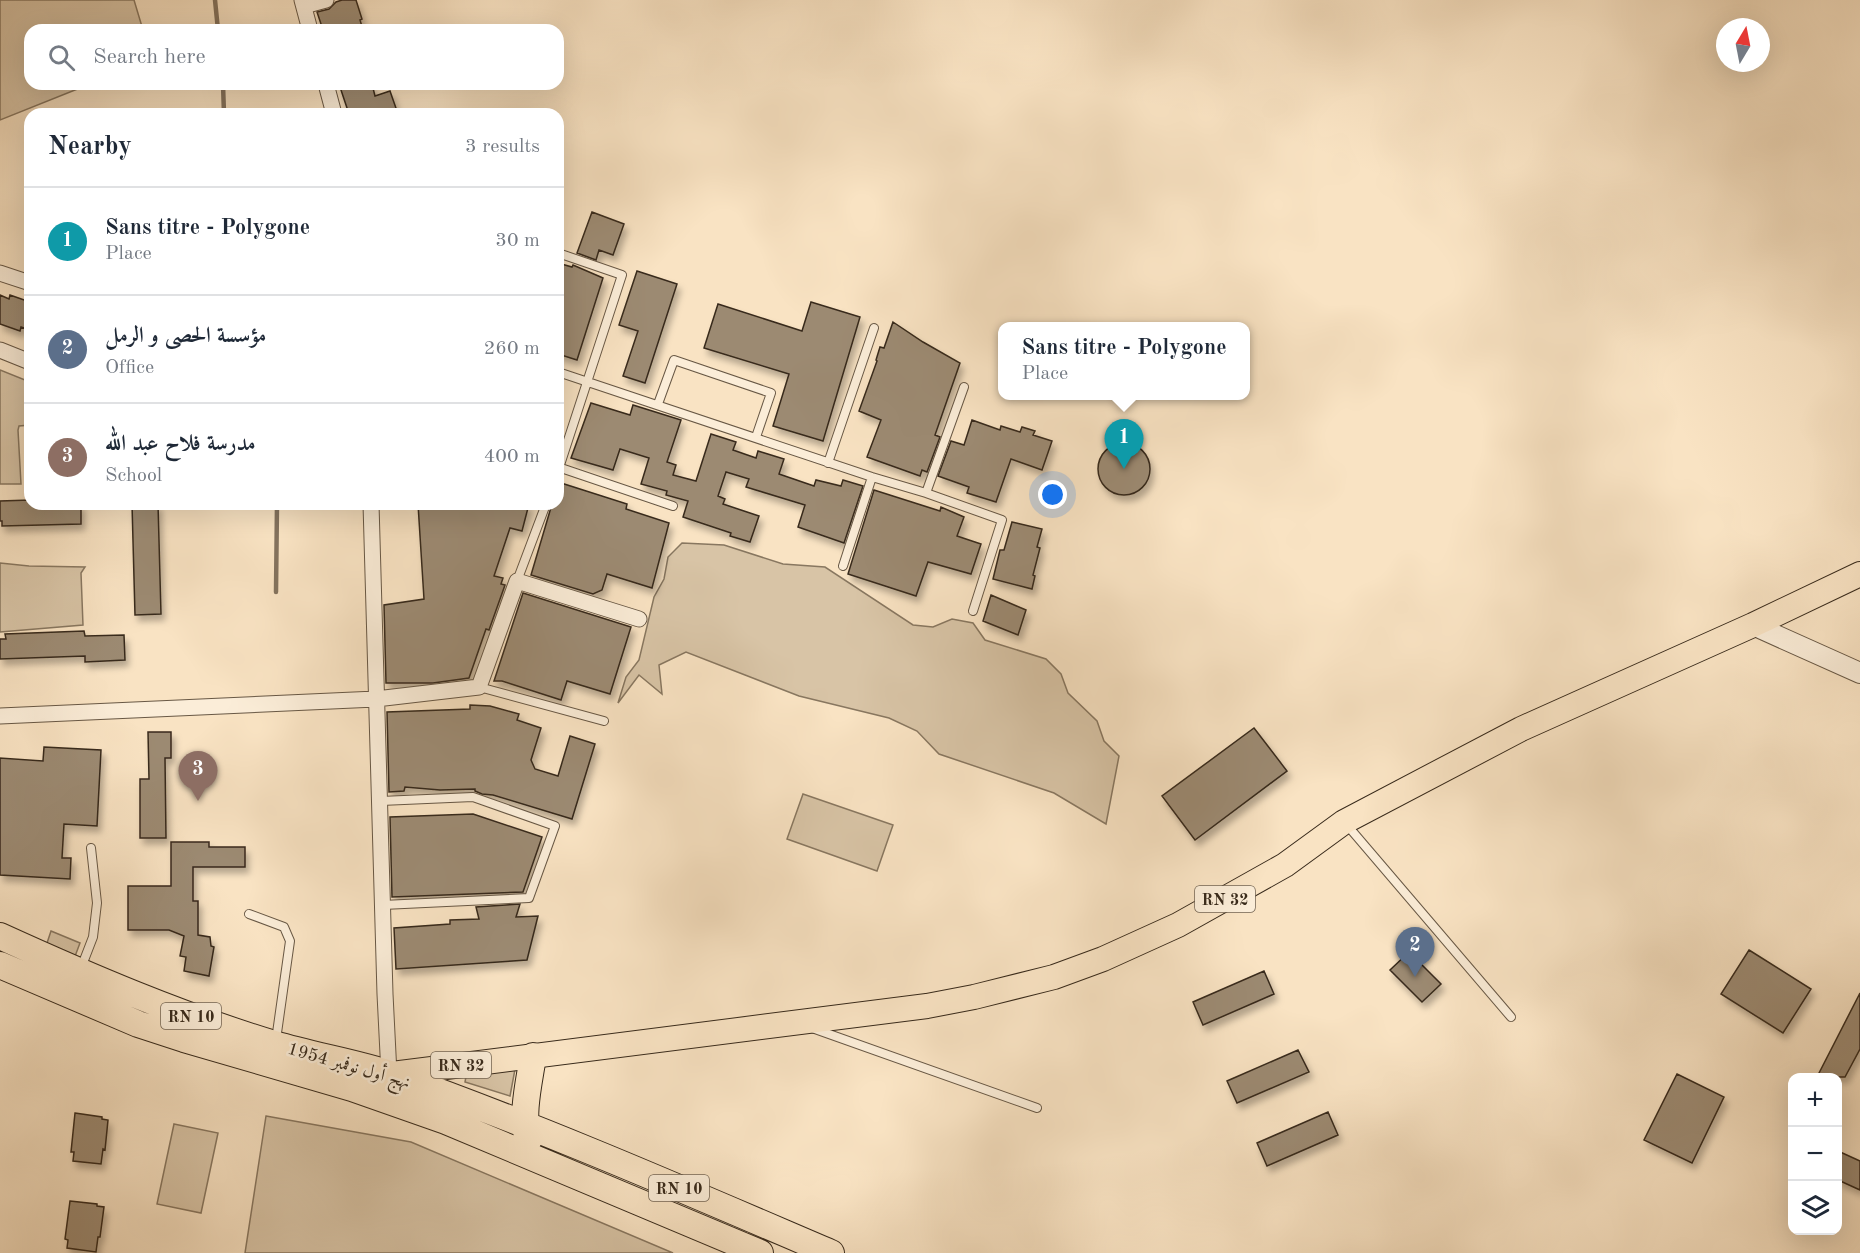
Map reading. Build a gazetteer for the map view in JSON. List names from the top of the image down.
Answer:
{
  "streets": {
    "highway": ["RN 10", "نهج أول نوفمبر 1954"],
    "main road": ["RN 32"]
  },
  "crossings": [
    ["RN 32", "نهج أول نوفمبر 1954"]
  ],
  "north": "top",
  "page": {
    "search": "Search here",
    "heading": ["Nearby", "3 results"],
    "list": [
      {
        "mark": "1",
        "name": "Sans titre - Polygone",
        "note": "Place",
        "value": "30 m"
      },
      {
        "mark": "2",
        "name": "مؤسسة الحصى و الرمل",
        "note": "Office",
        "value": "260 m"
      },
      {
        "mark": "3",
        "name": "مدرسة فلاح عبد الله",
        "note": "School",
        "value": "400 m"
      }
    ],
    "popup": ["Sans titre - Polygone", "Place"],
    "pins": ["1", "3", "2"],
    "map_buttons": ["+", "−"]
  }
}
